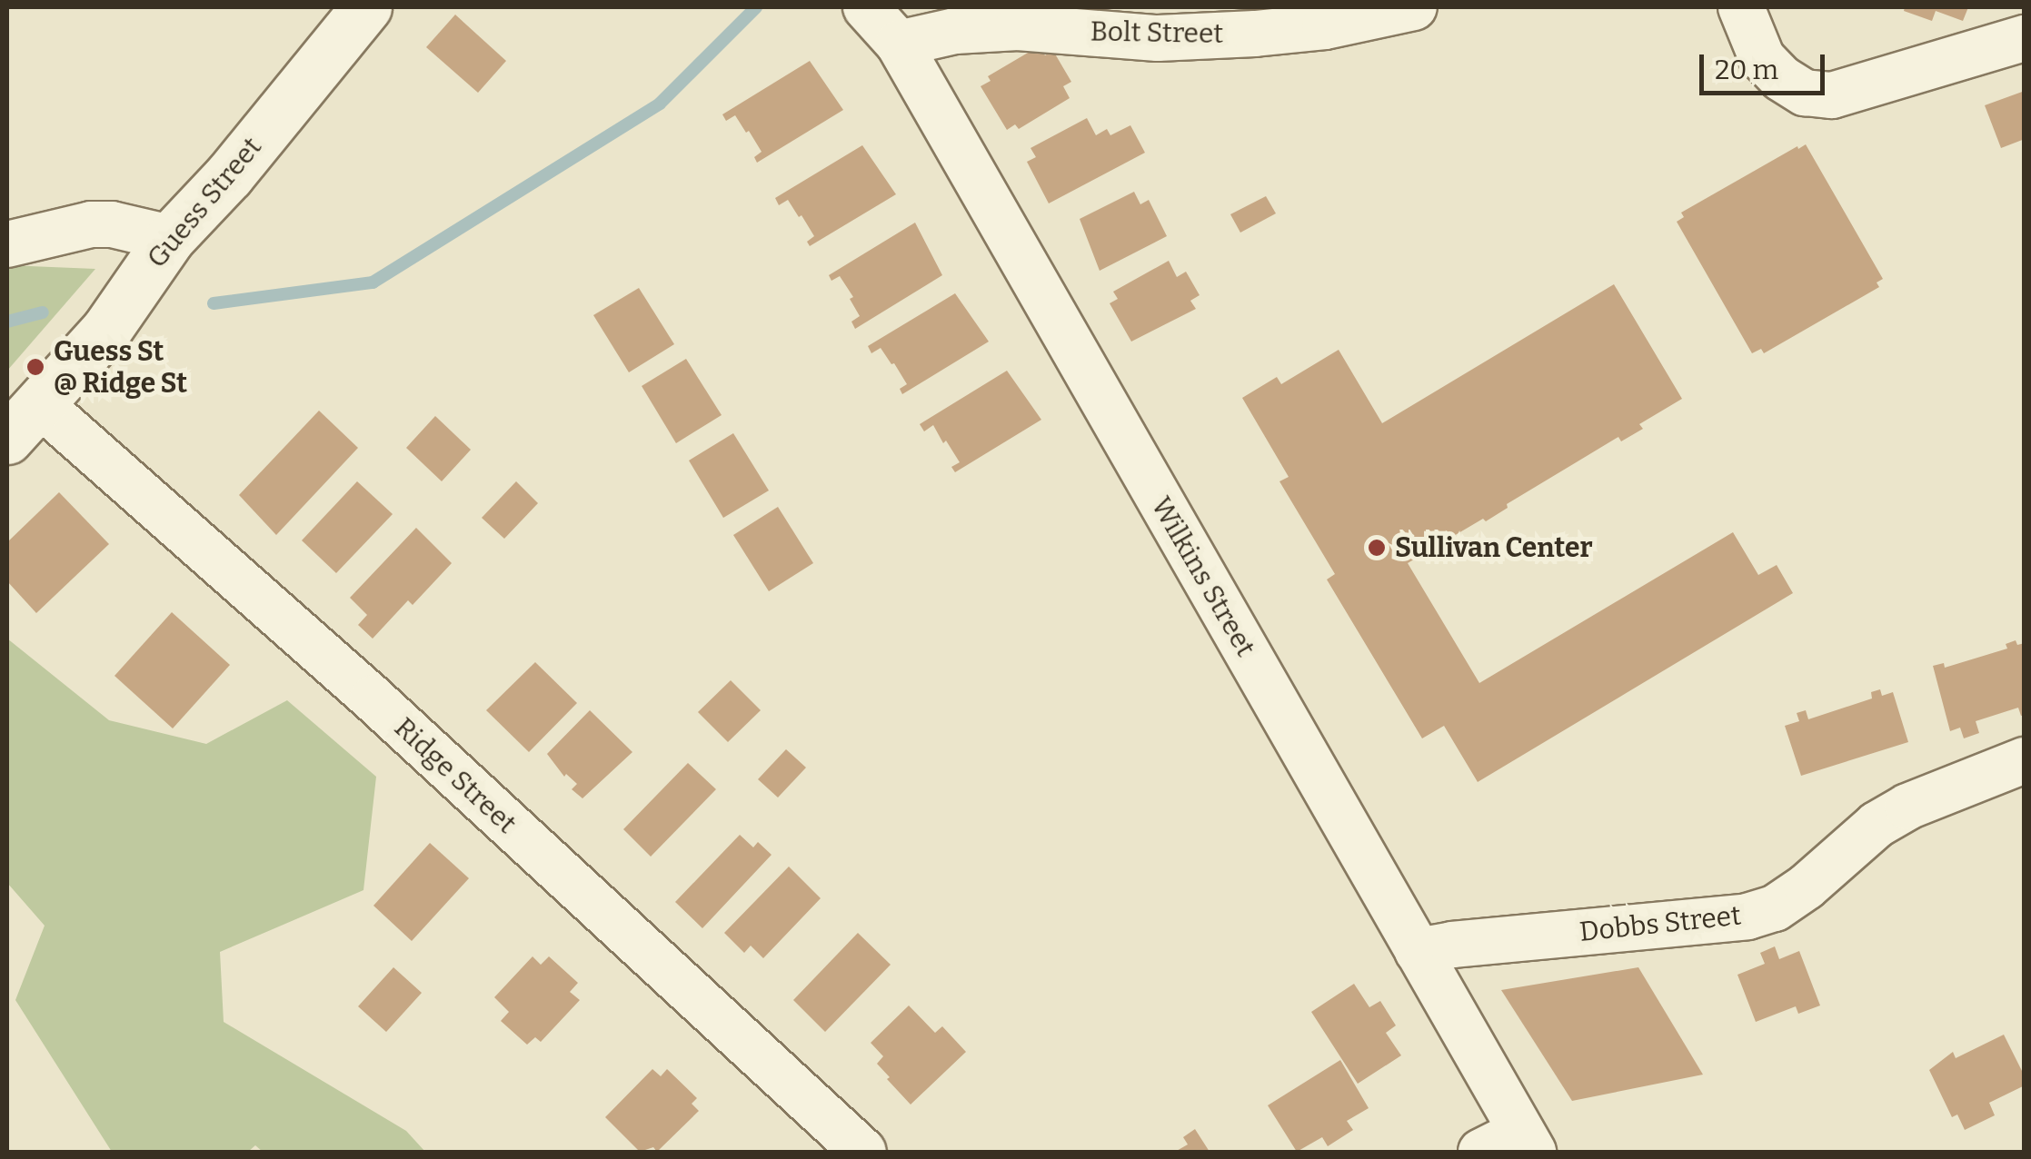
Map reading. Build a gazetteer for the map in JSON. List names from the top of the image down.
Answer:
{
  "streets": {
    "street": [
      "Bolt Street",
      "Guess Street",
      "Wilkins Street",
      "Ridge Street",
      "Dobbs Street"
    ]
  },
  "crossings": [
    ["Bolt Street", "Wilkins Street"],
    ["Guess Street", "Ridge Street"],
    ["Wilkins Street", "Dobbs Street"]
  ],
  "places": ["Guess St @ Ridge St", "Sullivan Center"],
  "scale_bar": "20 m"
}
